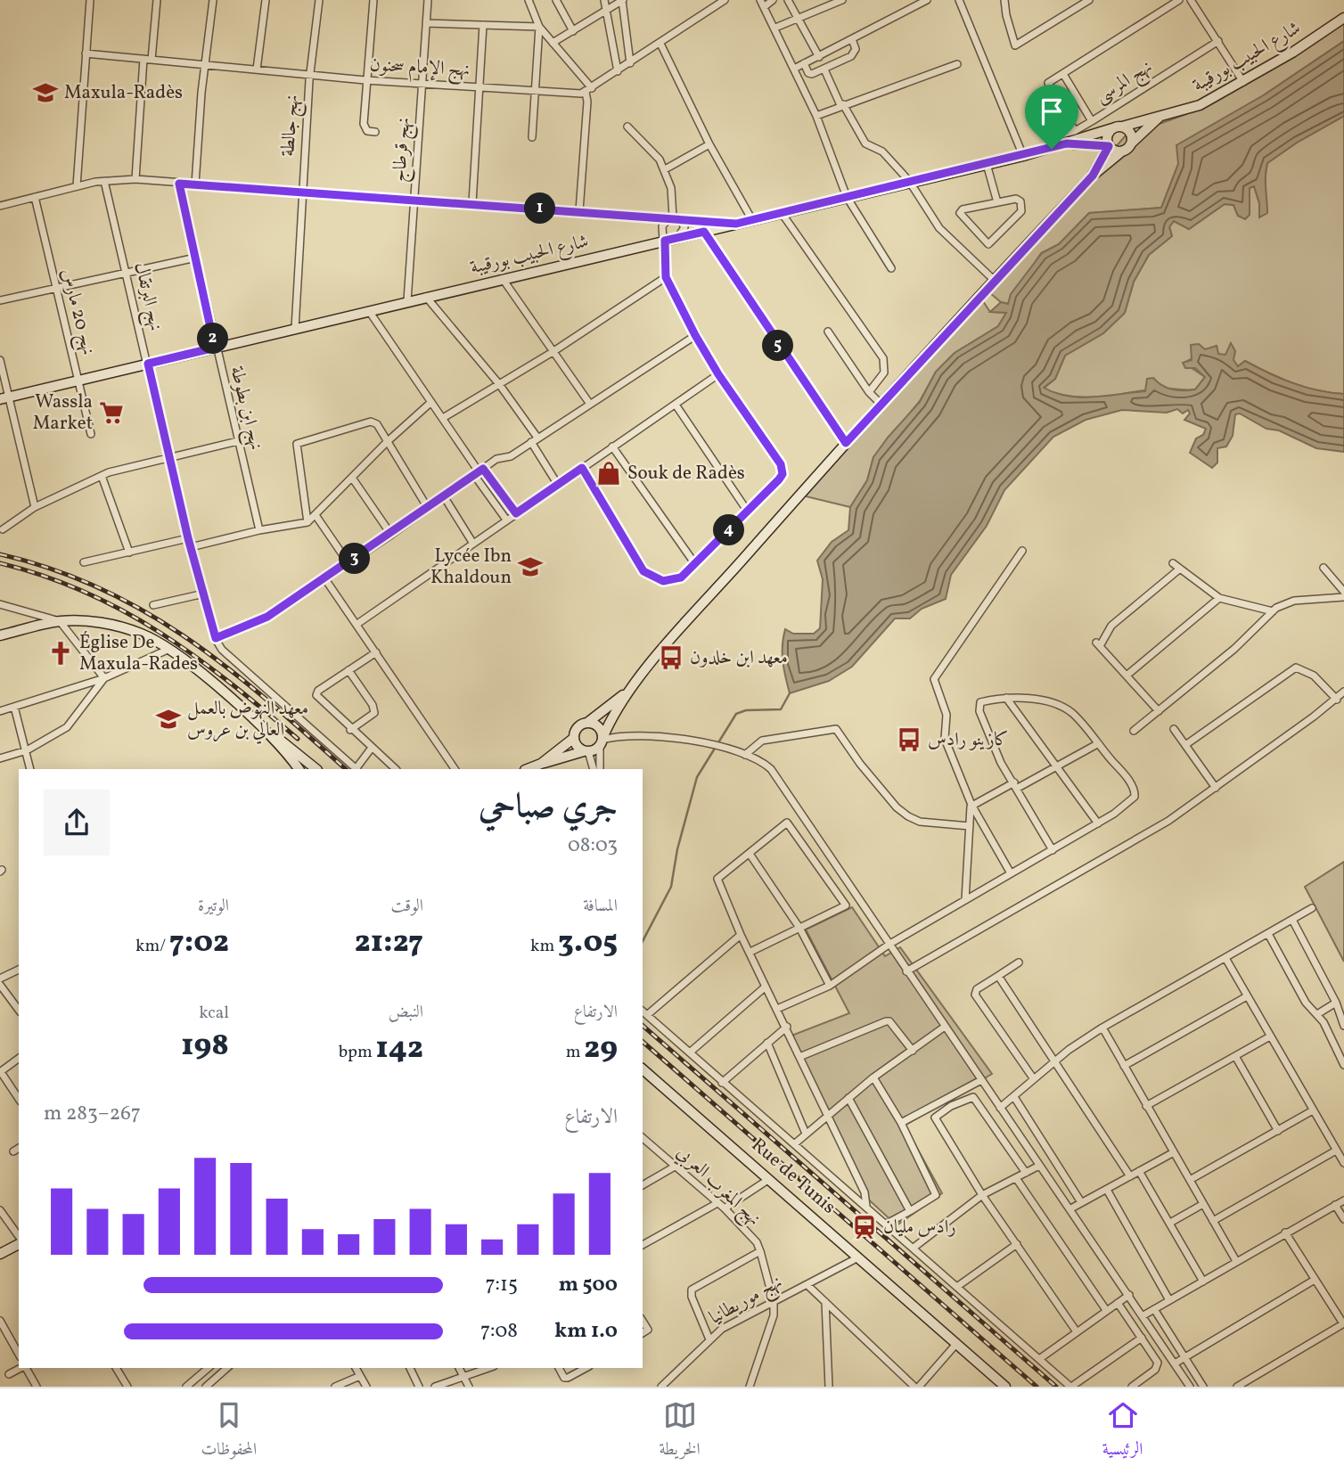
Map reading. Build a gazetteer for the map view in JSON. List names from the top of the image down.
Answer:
{
  "streets": {
    "street": [
      "شارع الحبيب بورقيبة",
      "نهج الإمام سحنون",
      "نهج المرسى",
      "نهج جالطة",
      "نهج قرطاج",
      "نهج البرتقال",
      "نهج 20 مارس",
      "نهج ابن بطوطة",
      "Rue de Tunis",
      "نهج المغرب العربي",
      "نهج موريطانيا"
    ]
  },
  "crossings": [
    ["شارع الحبيب بورقيبة", "نهج المرسى"],
    ["شارع الحبيب بورقيبة", "نهج جالطة"],
    ["شارع الحبيب بورقيبة", "نهج قرطاج"],
    ["شارع الحبيب بورقيبة", "نهج البرتقال"],
    ["شارع الحبيب بورقيبة", "نهج 20 مارس"],
    ["شارع الحبيب بورقيبة", "نهج ابن بطوطة"],
    ["نهج الإمام سحنون", "نهج جالطة"],
    ["نهج الإمام سحنون", "نهج قرطاج"],
    ["Rue de Tunis", "نهج موريطانيا"],
    ["نهج المغرب العربي", "نهج موريطانيا"]
  ],
  "places": {
    "school or university": ["Maxula-Radès", "Lycée Ibn Khaldoun", "معهد النهوض بالعمل العالي بن عروس"],
    "supermarket": ["Wassla Market"],
    "shop": ["Souk de Radès"],
    "church": ["Église De Maxula-Rades"],
    "bus stop": ["معهد ابن خلدون", "كازينو رادس"],
    "station": ["رادس مليان"]
  },
  "page": {
    "pins": [
      "1",
      "2",
      "5",
      "4",
      "3"
    ],
    "heading": ["جري صباحي", "08:03"],
    "stats": [
      ["المسافة", "3.05 km"],
      ["الوقت", "21:27"],
      ["الوتيرة", "7:02 /km"],
      ["الارتفاع", "29 m"],
      ["النبض", "142 bpm"],
      ["kcal", "198"]
    ],
    "chart": ["الارتفاع", "267–283 m"],
    "list": [
      {
        "name": "500 m",
        "note": "7:15"
      },
      {
        "name": "1.0 km",
        "note": "7:08"
      }
    ],
    "tabs": ["الرئيسية", "الخريطة", "المحفوظات"]
  }
}
